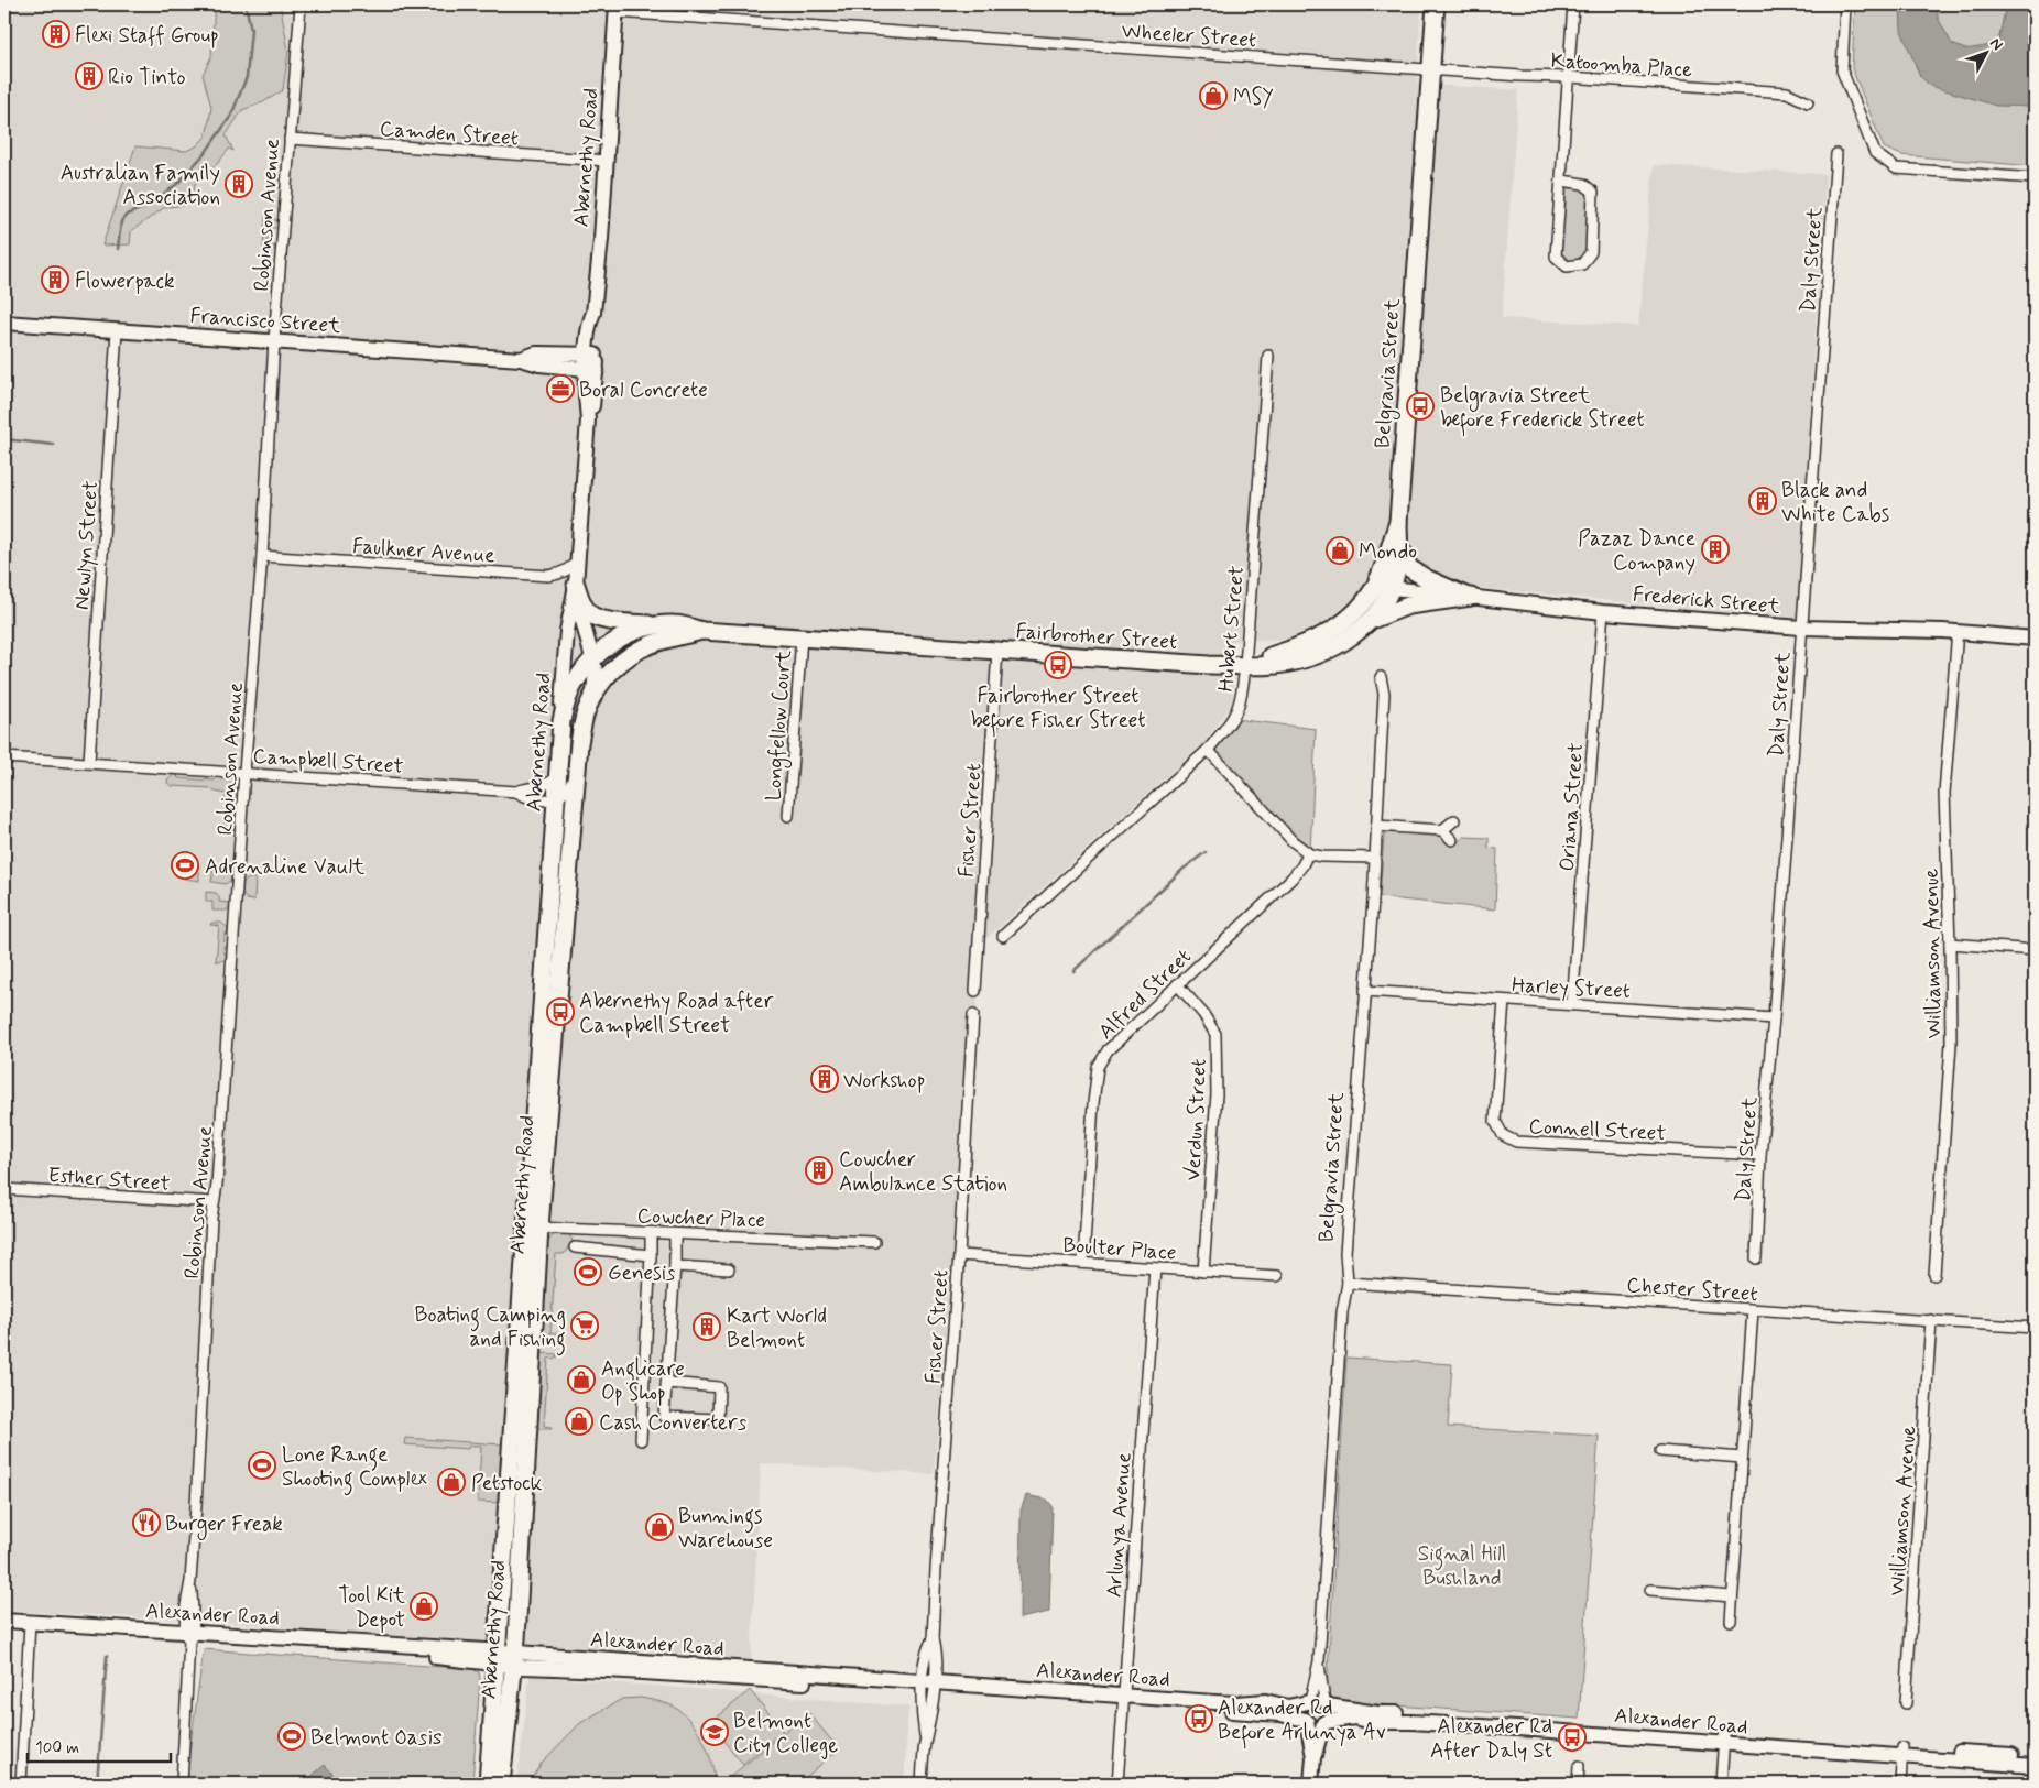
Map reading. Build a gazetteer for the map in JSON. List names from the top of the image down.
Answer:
{
  "streets": {
    "main road": [
      "Abernethy Road",
      "Francisco Street",
      "Belgravia Street",
      "Frederick Street",
      "Fairbrother Street",
      "Alexander Road"
    ],
    "street": [
      "Wheeler Street",
      "Katoomba Place",
      "Camden Street",
      "Robinson Avenue",
      "Daly Street",
      "Newlyn Street",
      "Faulkner Avenue",
      "Hubert Street",
      "Longfellow Court",
      "Campbell Street",
      "Oriana Street",
      "Fisher Street",
      "Williamson Avenue",
      "Harley Street",
      "Alfred Street",
      "Verdun Street",
      "Connell Street",
      "Esther Street",
      "Cowcher Place",
      "Boulter Place",
      "Chester Street",
      "Arlunya Avenue"
    ]
  },
  "crossings": [
    ["Wheeler Street", "Katoomba Place"],
    ["Wheeler Street", "Abernethy Road"],
    ["Wheeler Street", "Belgravia Street"],
    ["Katoomba Place", "Belgravia Street"],
    ["Camden Street", "Abernethy Road"],
    ["Camden Street", "Robinson Avenue"],
    ["Abernethy Road", "Francisco Street"],
    ["Abernethy Road", "Faulkner Avenue"],
    ["Abernethy Road", "Fairbrother Street"],
    ["Abernethy Road", "Campbell Street"],
    ["Abernethy Road", "Cowcher Place"],
    ["Abernethy Road", "Alexander Road"],
    ["Robinson Avenue", "Francisco Street"],
    ["Robinson Avenue", "Faulkner Avenue"],
    ["Robinson Avenue", "Campbell Street"],
    ["Robinson Avenue", "Esther Street"],
    ["Robinson Avenue", "Alexander Road"],
    ["Daly Street", "Frederick Street"],
    ["Daly Street", "Harley Street"],
    ["Daly Street", "Connell Street"],
    ["Francisco Street", "Newlyn Street"],
    ["Belgravia Street", "Frederick Street"],
    ["Belgravia Street", "Hubert Street"],
    ["Belgravia Street", "Fairbrother Street"],
    ["Belgravia Street", "Harley Street"],
    ["Belgravia Street", "Chester Street"],
    ["Belgravia Street", "Alexander Road"],
    ["Newlyn Street", "Campbell Street"],
    ["Frederick Street", "Fairbrother Street"],
    ["Frederick Street", "Oriana Street"],
    ["Frederick Street", "Williamson Avenue"],
    ["Hubert Street", "Fairbrother Street"],
    ["Fairbrother Street", "Longfellow Court"],
    ["Fairbrother Street", "Fisher Street"],
    ["Oriana Street", "Harley Street"],
    ["Fisher Street", "Boulter Place"],
    ["Fisher Street", "Alexander Road"],
    ["Williamson Avenue", "Chester Street"],
    ["Harley Street", "Connell Street"],
    ["Alfred Street", "Verdun Street"],
    ["Alfred Street", "Boulter Place"],
    ["Verdun Street", "Boulter Place"],
    ["Boulter Place", "Arlunya Avenue"],
    ["Arlunya Avenue", "Alexander Road"]
  ],
  "parks": ["Signal Hill Bushland"],
  "places": {
    "building": [
      "Flexi Staff Group",
      "Rio Tinto",
      "Australian Family Association",
      "Flowerpack",
      "Black and White Cabs",
      "Pazaz Dance Company",
      "Workshop",
      "Cowcher Ambulance Station",
      "Kart World Belmont"
    ],
    "shop": [
      "MSY",
      "Mondo",
      "Anglicare Op Shop",
      "Cash Converters",
      "Petstock",
      "Bunnings Warehouse",
      "Tool Kit Depot"
    ],
    "office": ["Boral Concrete"],
    "bus stop": [
      "Belgravia Street before Frederick Street",
      "Fairbrother Street before Fisher Street",
      "Abernethy Road after Campbell Street",
      "Alexander Rd Before Arlunya Av",
      "Alexander Rd After Daly St"
    ],
    "sports": [
      "Adrenaline Vault",
      "Genesis",
      "Lone Range Shooting Complex",
      "Belmont Oasis"
    ],
    "supermarket": ["Boating Camping and Fishing"],
    "restaurant": ["Burger Freak"],
    "school or university": ["Belmont City College"]
  },
  "scale_bar": "100 m",
  "north": "top right"
}
